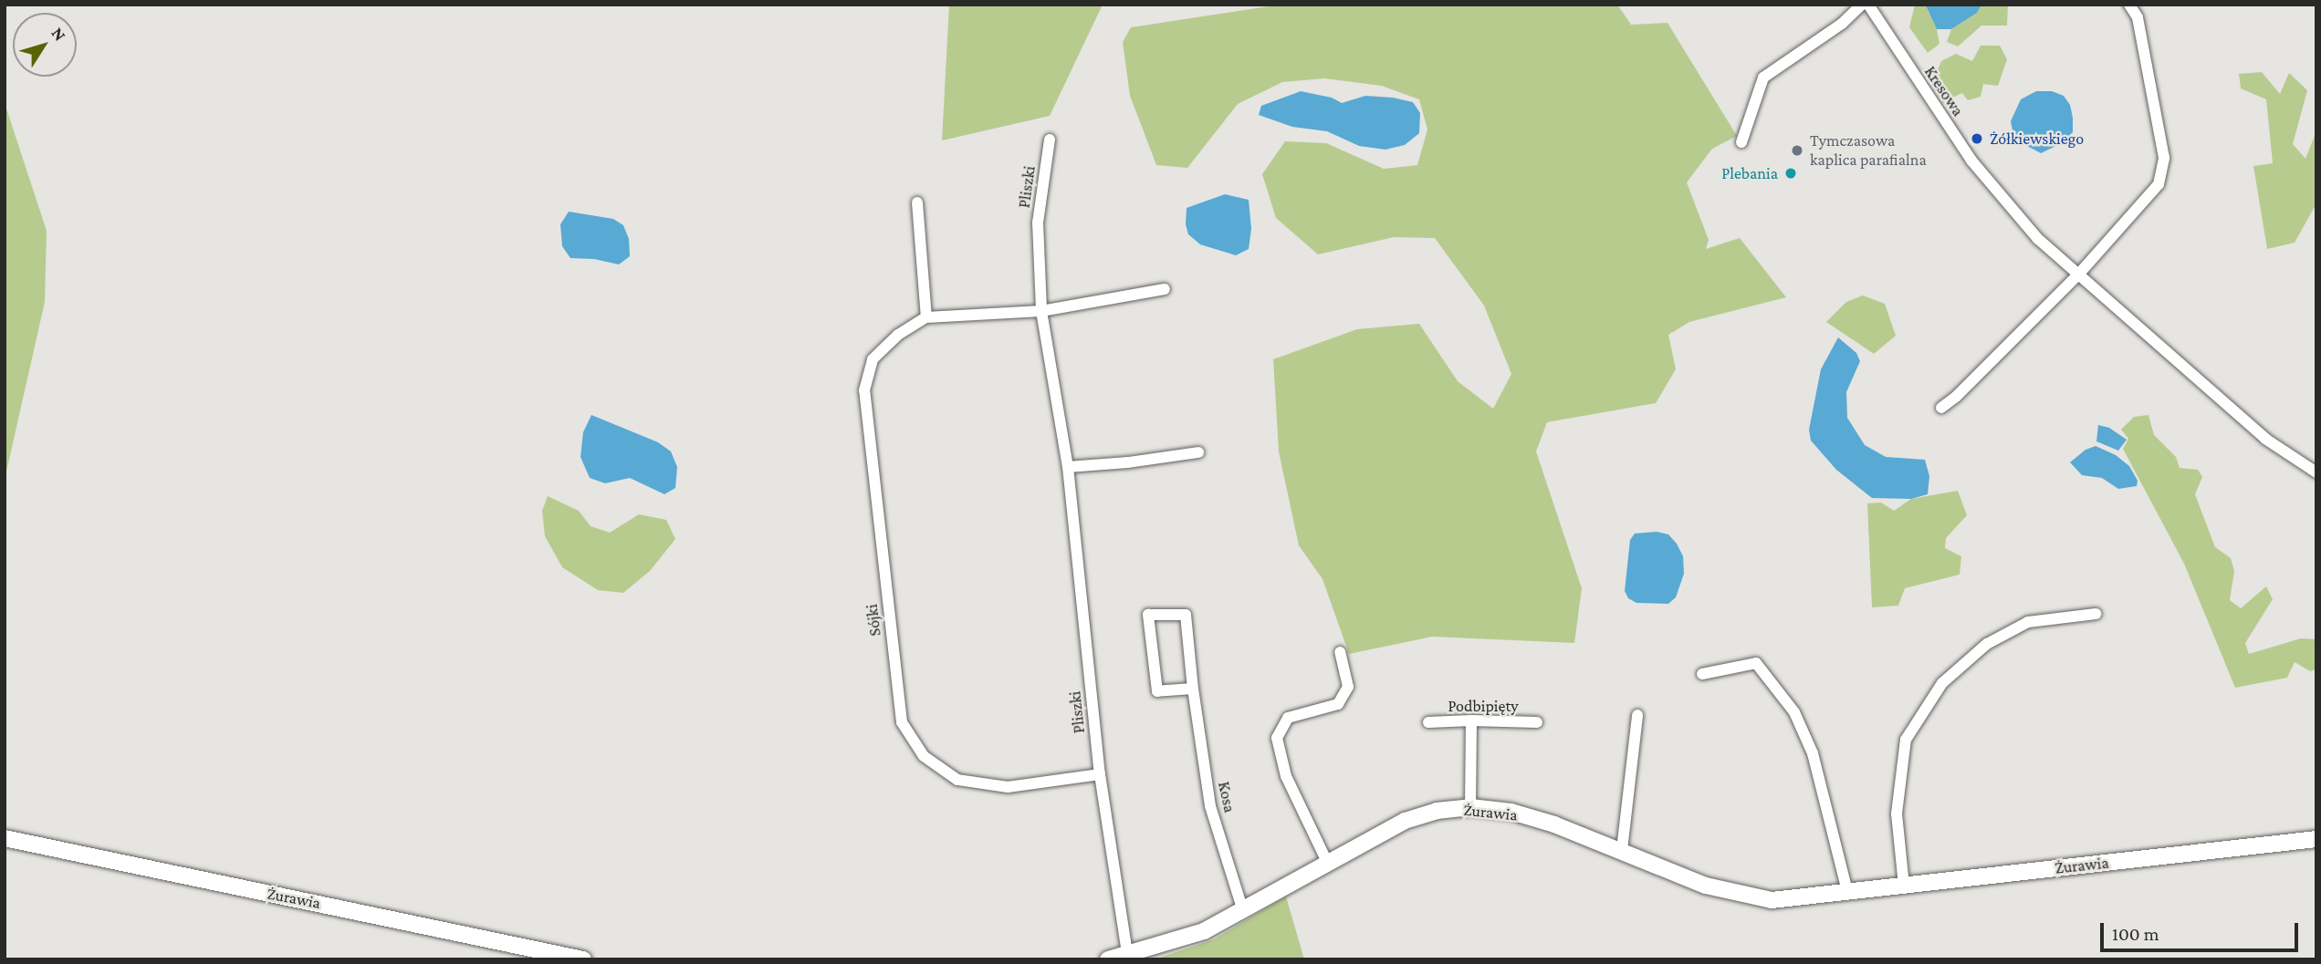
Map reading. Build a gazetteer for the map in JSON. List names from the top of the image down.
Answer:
{
  "streets": {
    "street": [
      "Kresowa",
      "Pliszki",
      "Sójki",
      "Podbipięty",
      "Kosa",
      "Żurawia"
    ]
  },
  "crossings": [
    ["Pliszki", "Sójki"],
    ["Pliszki", "Żurawia"],
    ["Kosa", "Żurawia"]
  ],
  "places": ["Żółkiewskiego", "Tymczasowa kaplica parafialna", "Plebania"],
  "scale_bar": "100 m",
  "north": "top right"
}
